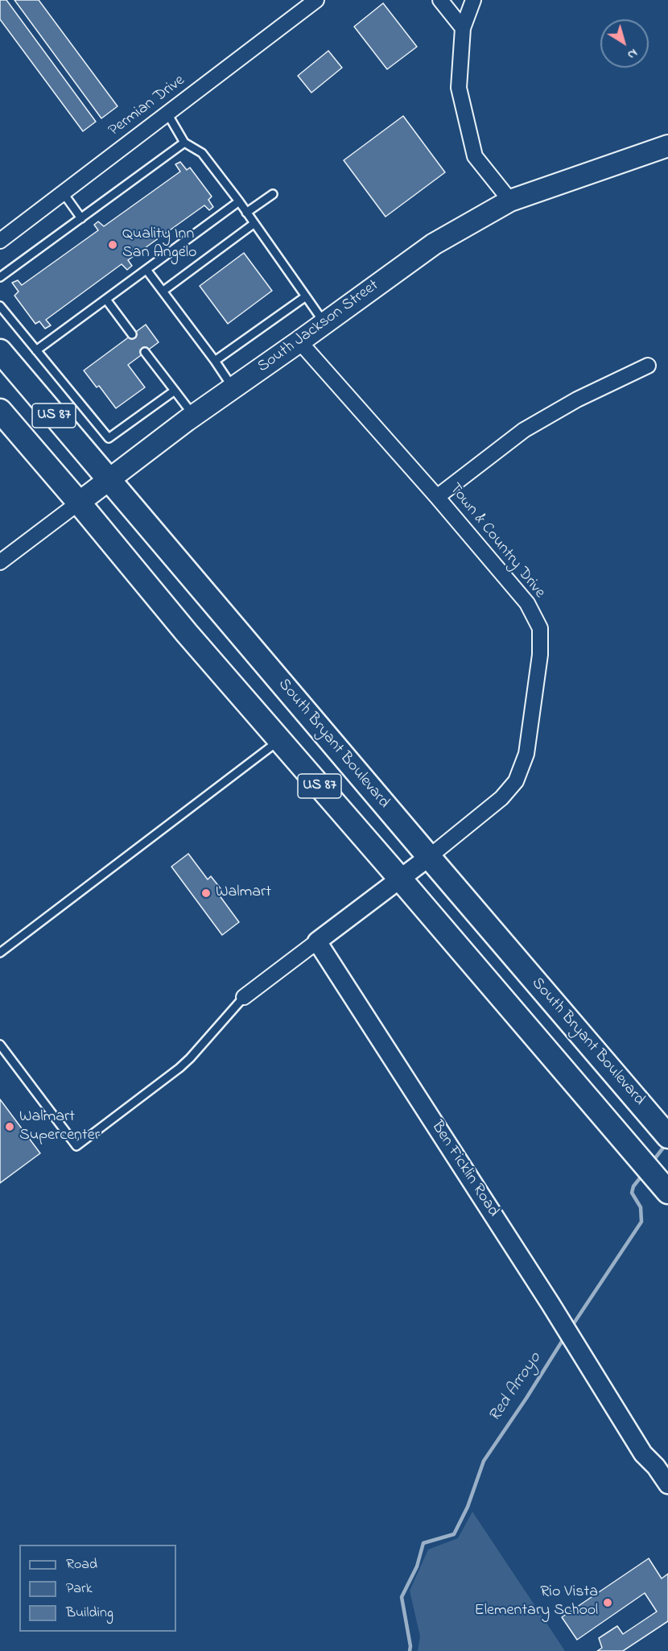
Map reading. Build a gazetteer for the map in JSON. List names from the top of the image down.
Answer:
{
  "streets": {
    "main road": ["South Jackson Street", "US 87", "South Bryant Boulevard"],
    "street": ["Permian Drive", "Town & Country Drive", "Ben Ficklin Road"]
  },
  "crossings": [
    ["South Jackson Street", "US 87"],
    ["South Jackson Street", "Town & Country Drive"],
    ["South Jackson Street", "South Bryant Boulevard"],
    ["Town & Country Drive", "South Bryant Boulevard"]
  ],
  "water": ["Red Arroyo"],
  "places": [
    "Quality Inn San Angelo",
    "Walmart",
    "Walmart Supercenter",
    "Rio Vista Elementary School"
  ],
  "legend": ["Road", "Park", "Building"],
  "north": "bottom right"
}
